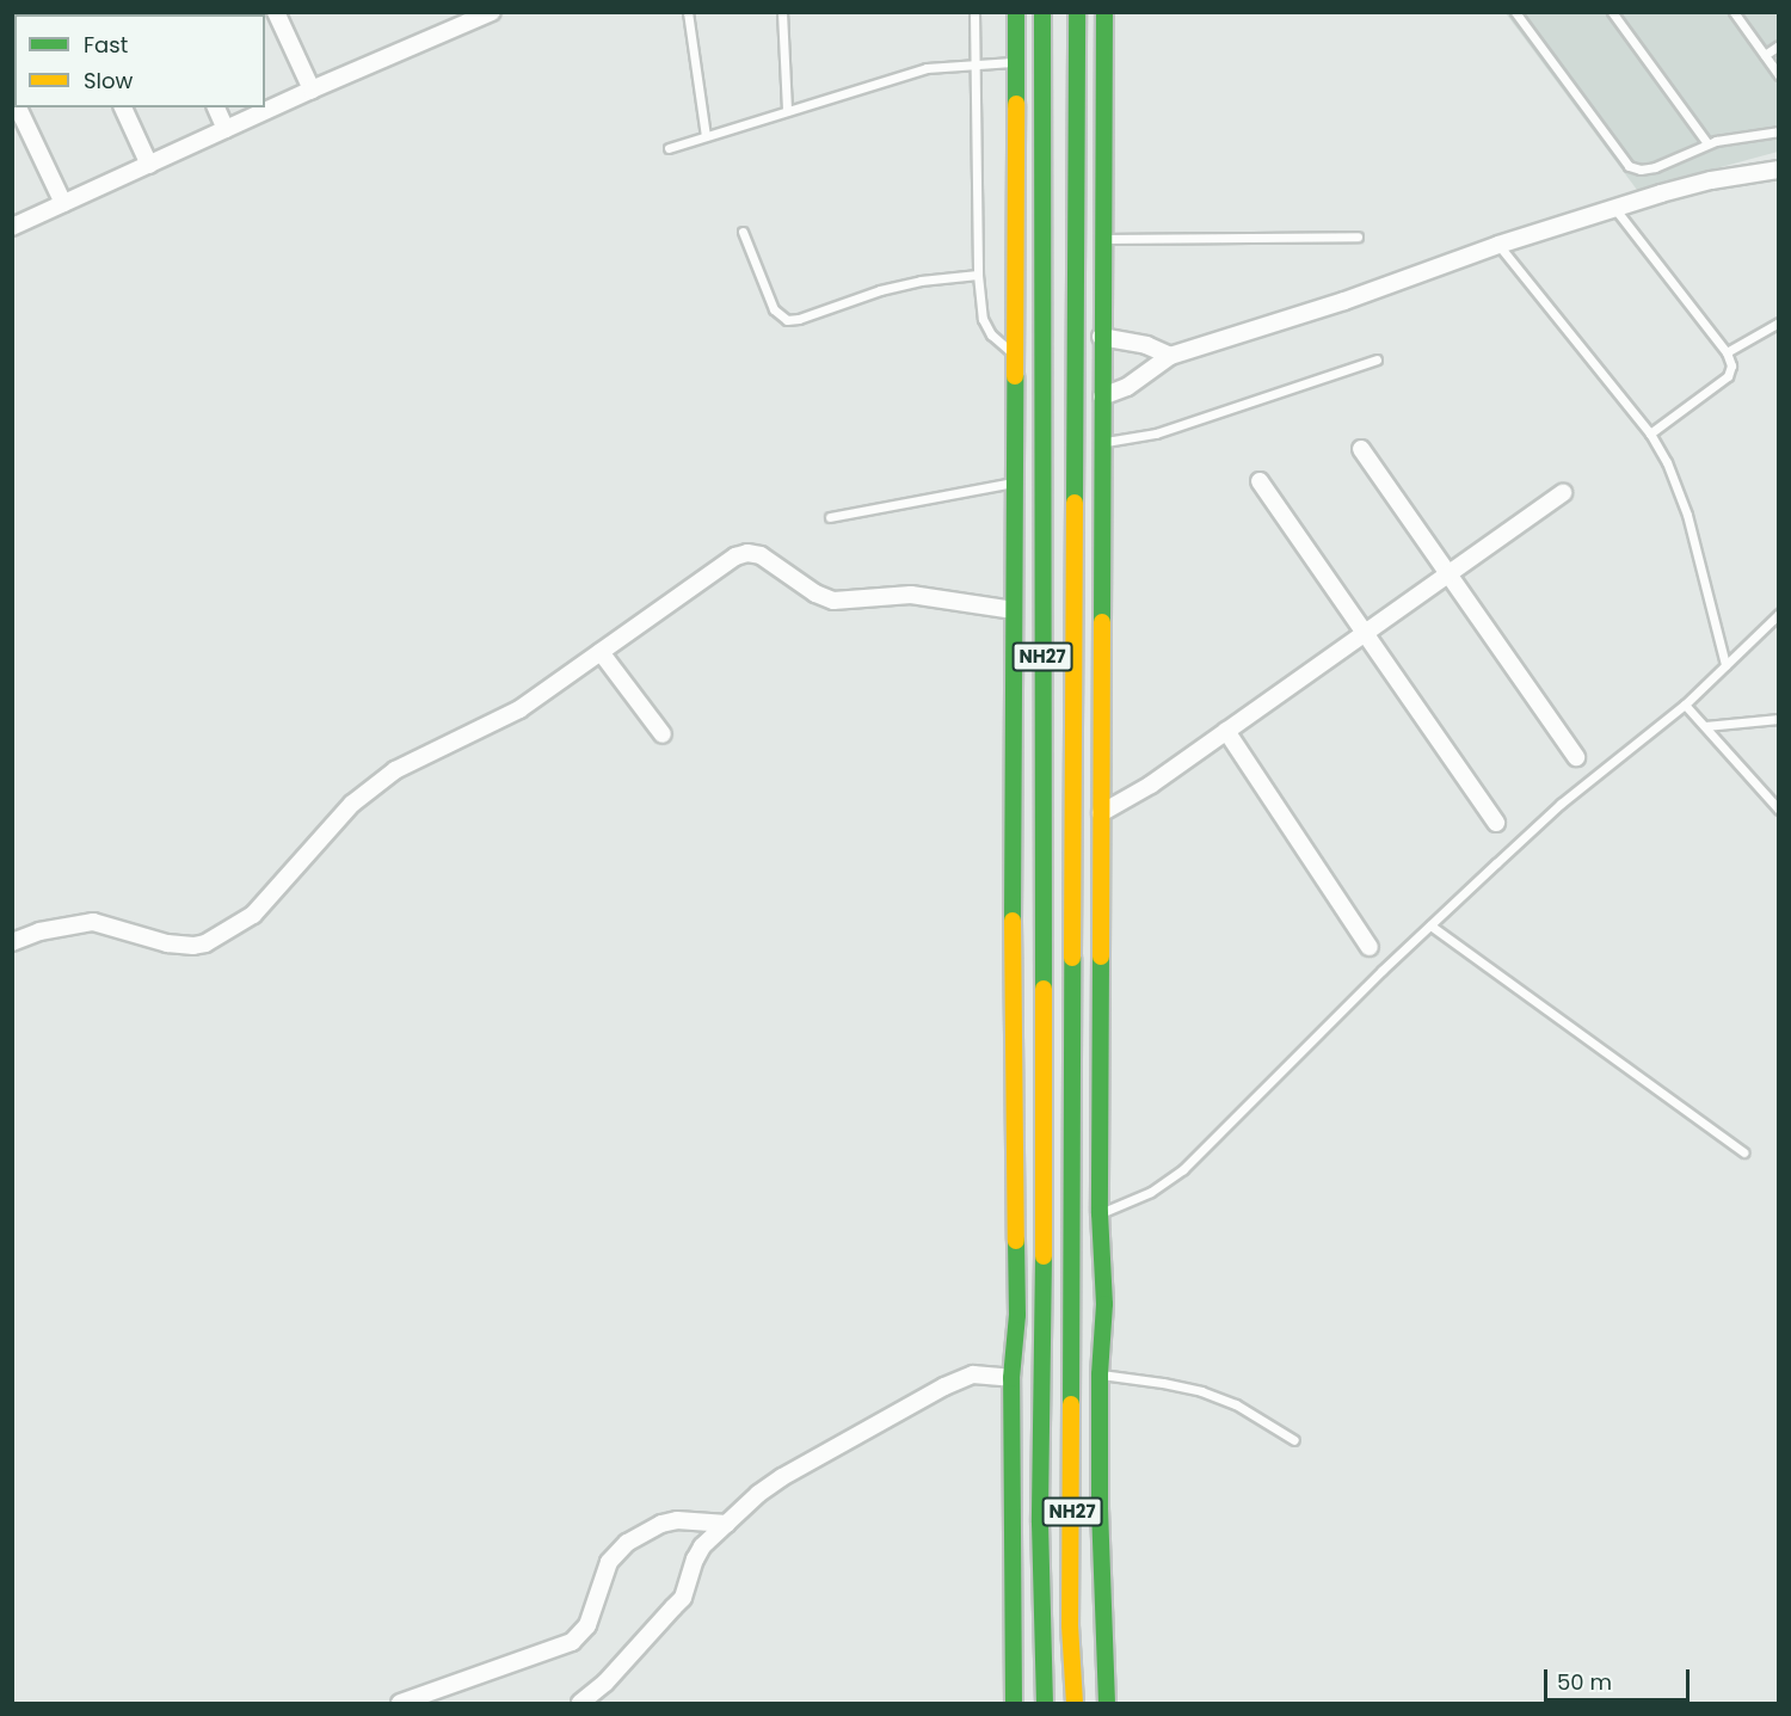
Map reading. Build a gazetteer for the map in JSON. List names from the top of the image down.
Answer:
{
  "streets": {
    "main road": ["NH27"]
  },
  "legend": ["Fast", "Slow"],
  "scale_bar": "50 m"
}
